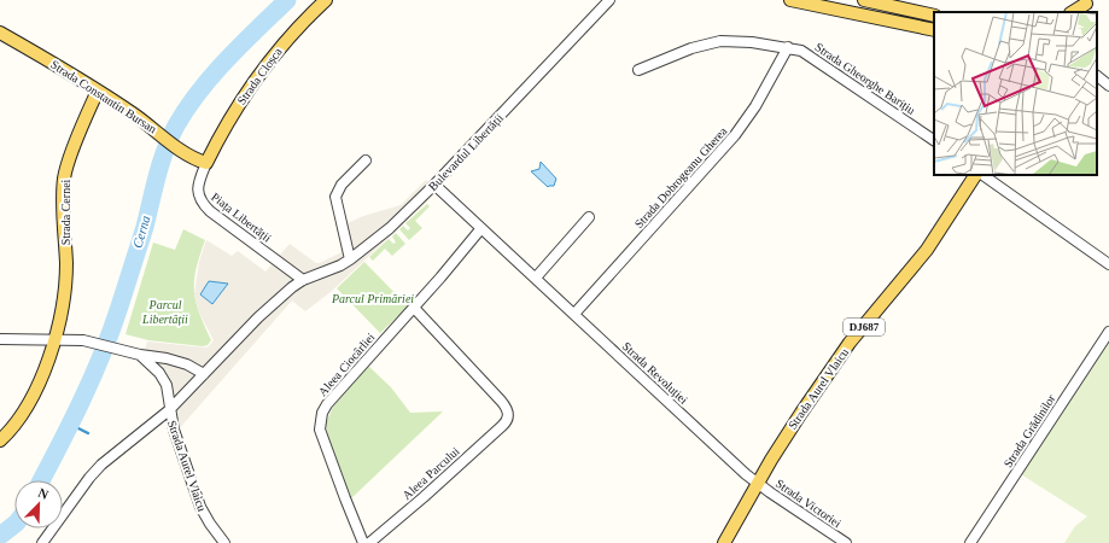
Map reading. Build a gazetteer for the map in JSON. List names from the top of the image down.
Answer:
{
  "streets": {
    "main road": [
      "Strada Cloșca",
      "Strada Constantin Bursan",
      "Strada Cernei",
      "DJ687",
      "Strada Aurel Vlaicu"
    ],
    "street": [
      "Strada Gheorghe Barițiu",
      "Bulevardul Libertății",
      "Strada Dobrogeanu Gherea",
      "Piața Libertății",
      "Aleea Ciocârliei",
      "Strada Revoluției",
      "Strada Grădinilor",
      "Aleea Parcului",
      "Strada Victoriei"
    ]
  },
  "crossings": [
    ["Strada Cloșca", "Strada Constantin Bursan"],
    ["Strada Cloșca", "Piața Libertății"],
    ["Strada Gheorghe Barițiu", "Strada Dobrogeanu Gherea"],
    ["Strada Constantin Bursan", "Strada Cernei"],
    ["Strada Constantin Bursan", "Piața Libertății"],
    ["Bulevardul Libertății", "Piața Libertății"],
    ["Bulevardul Libertății", "Strada Revoluției"],
    ["Bulevardul Libertății", "Strada Aurel Vlaicu"],
    ["Strada Dobrogeanu Gherea", "Strada Revoluției"],
    ["Aleea Ciocârliei", "Strada Revoluției"],
    ["Aleea Ciocârliei", "Aleea Parcului"],
    ["Strada Revoluției", "Strada Aurel Vlaicu"],
    ["Strada Revoluției", "Strada Victoriei"],
    ["Strada Aurel Vlaicu", "Strada Victoriei"]
  ],
  "water": ["Cerna"],
  "parks": ["Parcul Primăriei", "Parcul Libertății"],
  "north": "top right"
}
